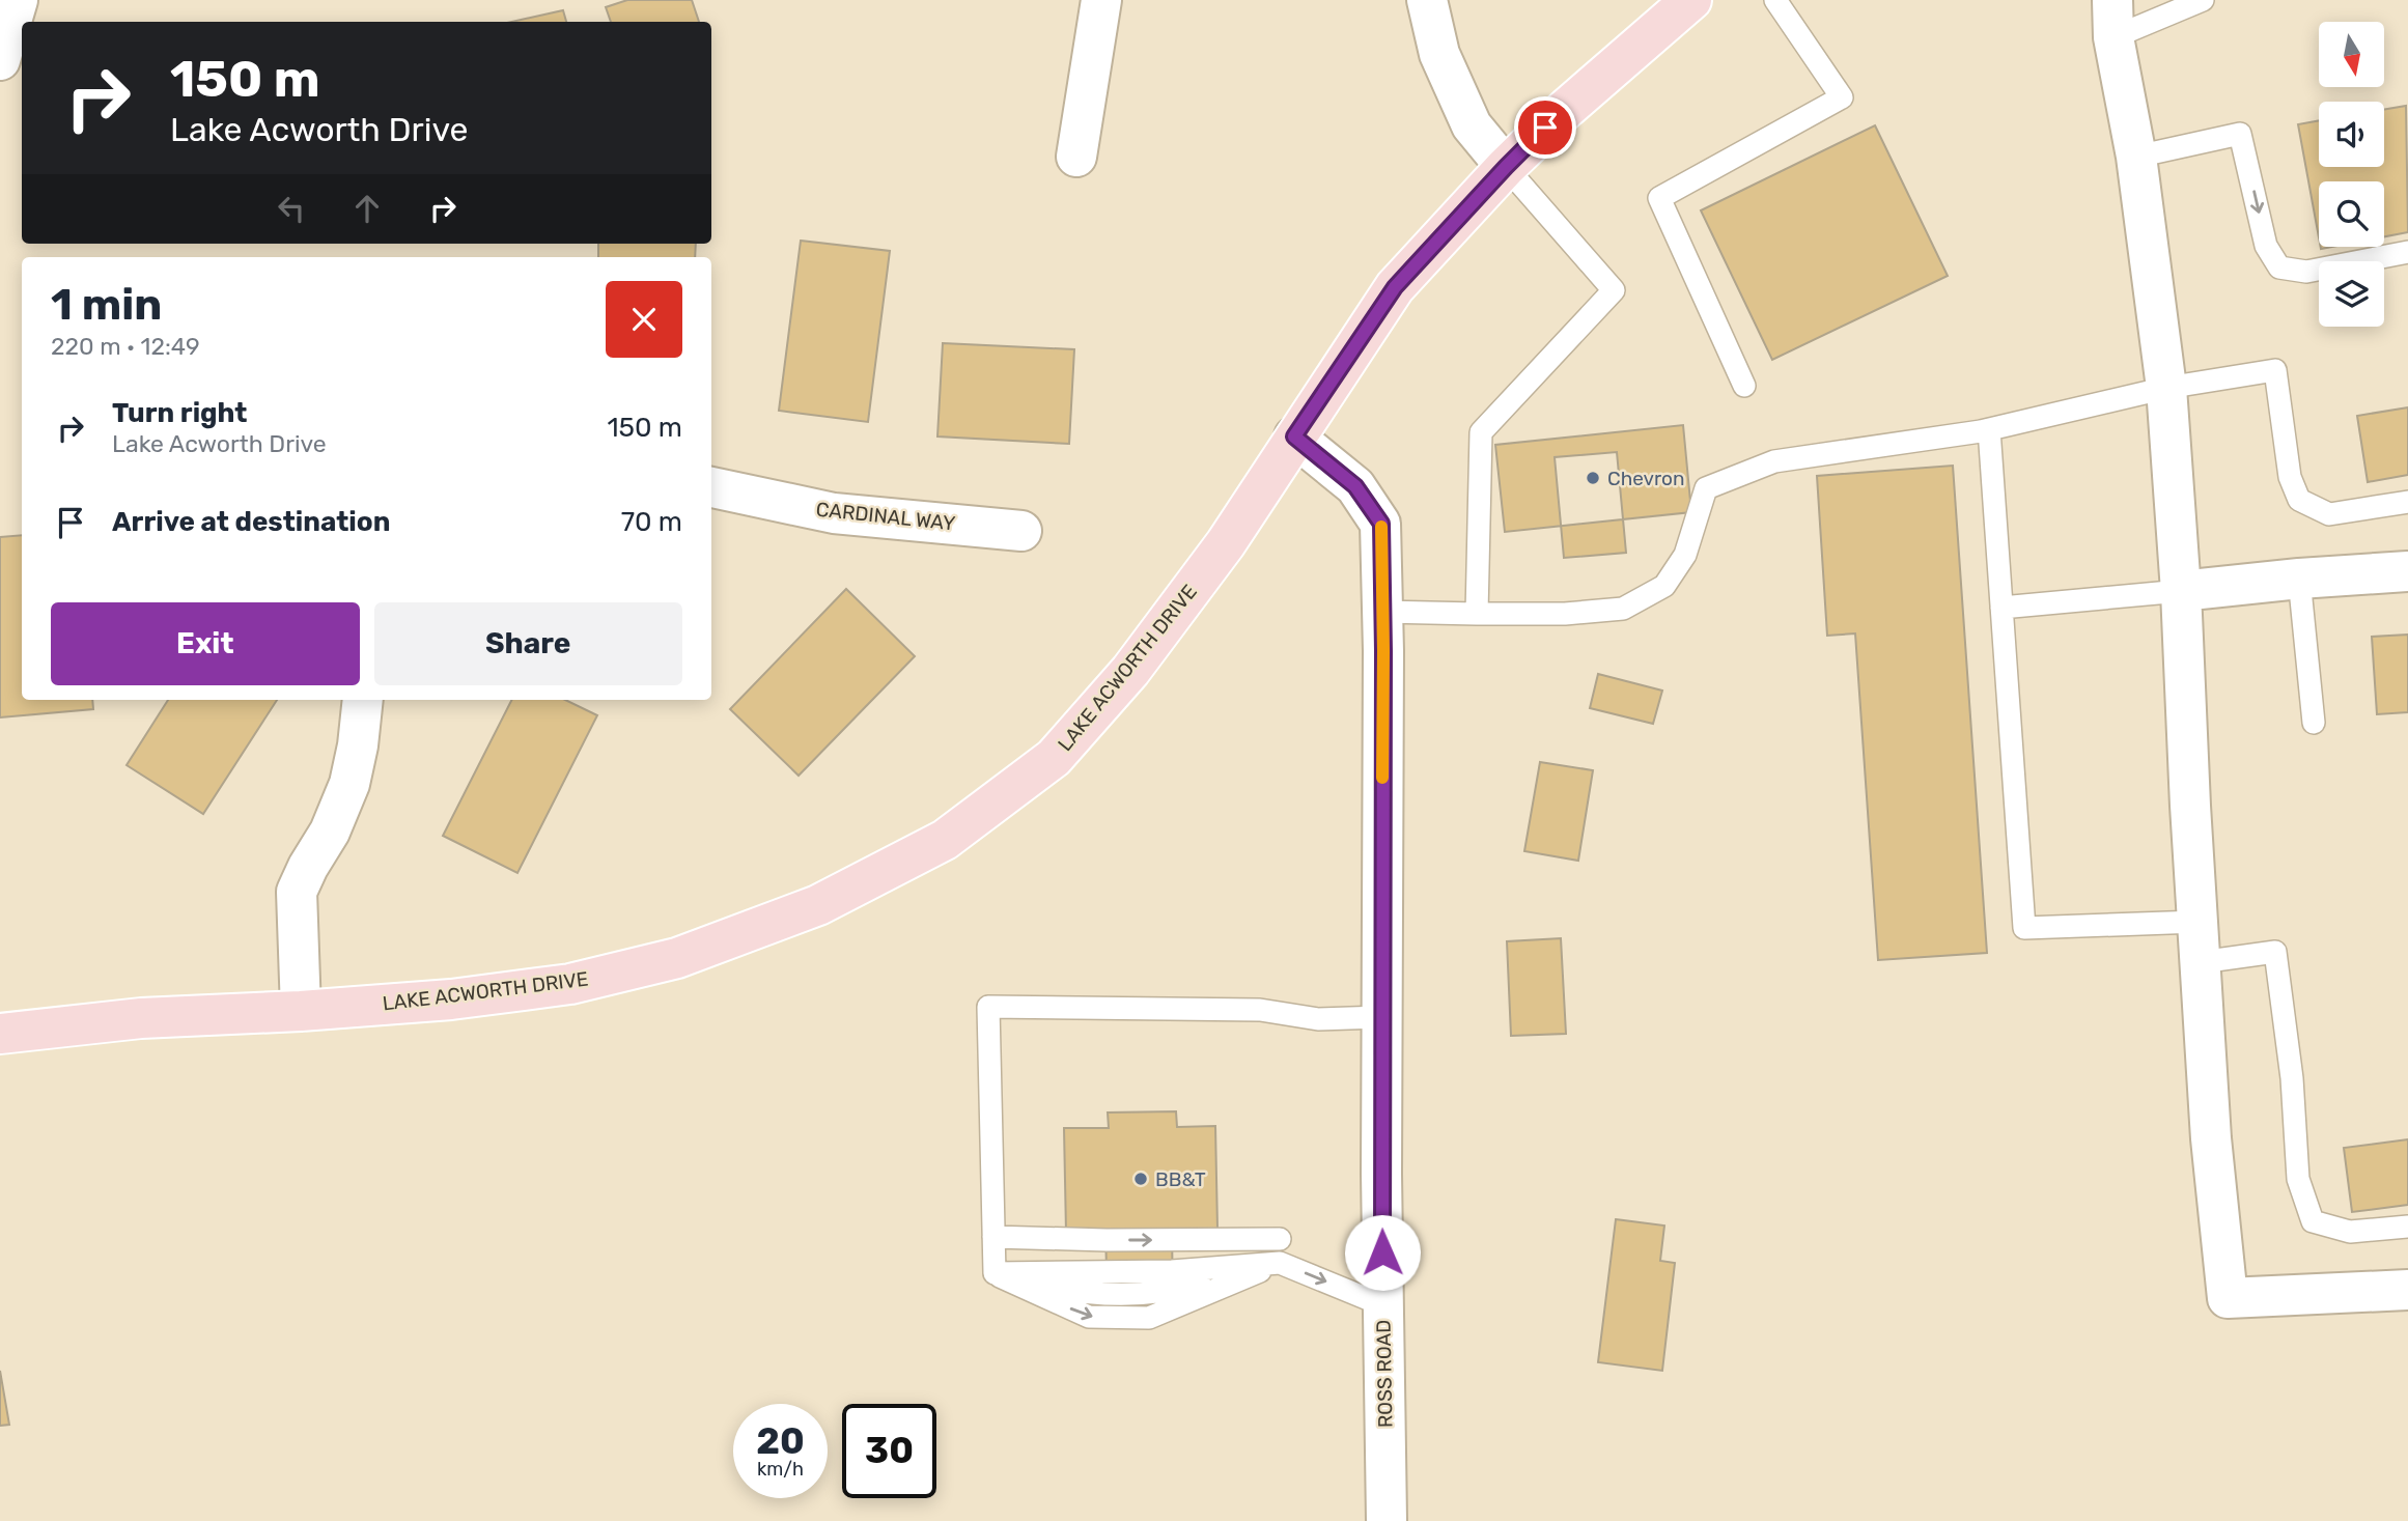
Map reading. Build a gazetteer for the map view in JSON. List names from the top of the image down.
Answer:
{
  "streets": {
    "main road": ["LAKE ACWORTH DRIVE"],
    "street": ["CARDINAL WAY", "ROSS ROAD"]
  },
  "crossings": [
    ["LAKE ACWORTH DRIVE", "ROSS ROAD"]
  ],
  "places": ["Chevron", "BB&T"],
  "north": "bottom",
  "page": {
    "turn": ["150 m", "Lake Acworth Drive"],
    "heading": ["1 min", "220 m · 12:49"],
    "list": [
      {
        "name": "Turn right",
        "note": "Lake Acworth Drive",
        "value": "150 m"
      },
      {
        "name": "Arrive at destination",
        "value": "70 m"
      }
    ],
    "buttons": ["Exit", "Share"],
    "speed": "20 km/h",
    "limit": "30"
  }
}
